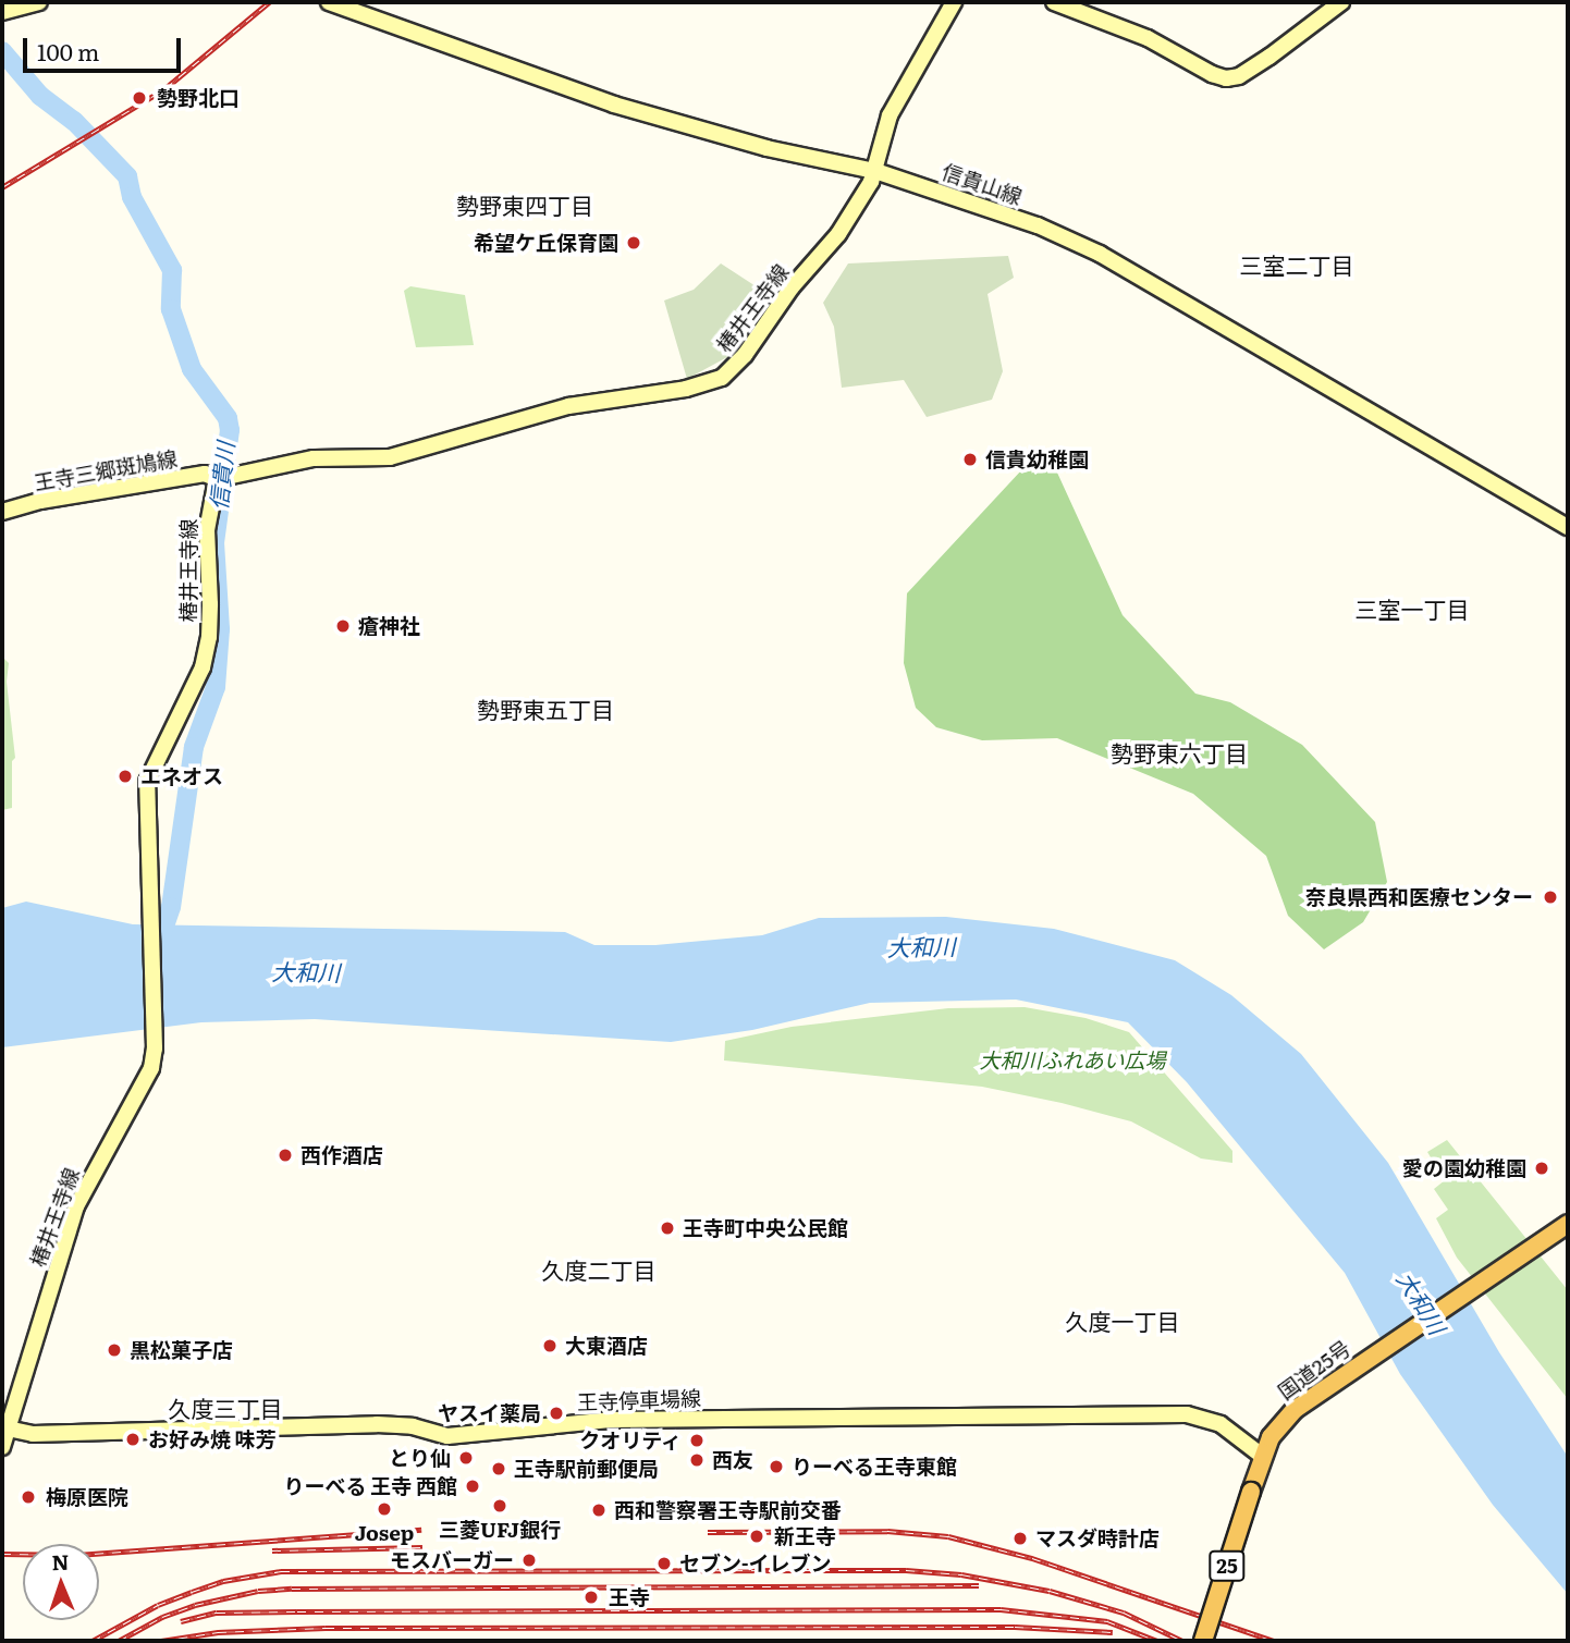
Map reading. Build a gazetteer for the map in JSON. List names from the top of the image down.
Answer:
{
  "streets": {
    "highway": ["国道25号", "25"],
    "main road": [
      "信貴山線",
      "椿井王寺線",
      "王寺三郷斑鳩線",
      "王寺停車場線"
    ]
  },
  "crossings": [
    ["信貴山線", "椿井王寺線"],
    ["椿井王寺線", "王寺三郷斑鳩線"],
    ["椿井王寺線", "王寺停車場線"],
    ["国道25号", "王寺停車場線"]
  ],
  "districts": [
    "勢野東四丁目",
    "三室二丁目",
    "三室一丁目",
    "勢野東五丁目",
    "勢野東六丁目",
    "久度二丁目",
    "久度一丁目",
    "久度三丁目"
  ],
  "water": ["信貴川", "大和川"],
  "parks": ["大和川ふれあい広場"],
  "places": [
    "勢野北口",
    "希望ケ丘保育園",
    "信貴幼稚園",
    "瘡神社",
    "エネオス",
    "奈良県西和医療センター",
    "西作酒店",
    "愛の園幼稚園",
    "王寺町中央公民館",
    "大東酒店",
    "黒松菓子店",
    "ヤスイ薬局",
    "お好み焼 味芳",
    "クオリティ",
    "とり仙",
    "西友",
    "りーべる王寺東館",
    "王寺駅前郵便局",
    "りーべる 王寺 西館",
    "梅原医院",
    "三菱UFJ銀行",
    "Josep",
    "西和警察署王寺駅前交番",
    "新王寺",
    "マスダ時計店",
    "モスバーガー",
    "セブン-イレブン",
    "王寺"
  ],
  "scale_bar": "100 m",
  "north": "top"
}
